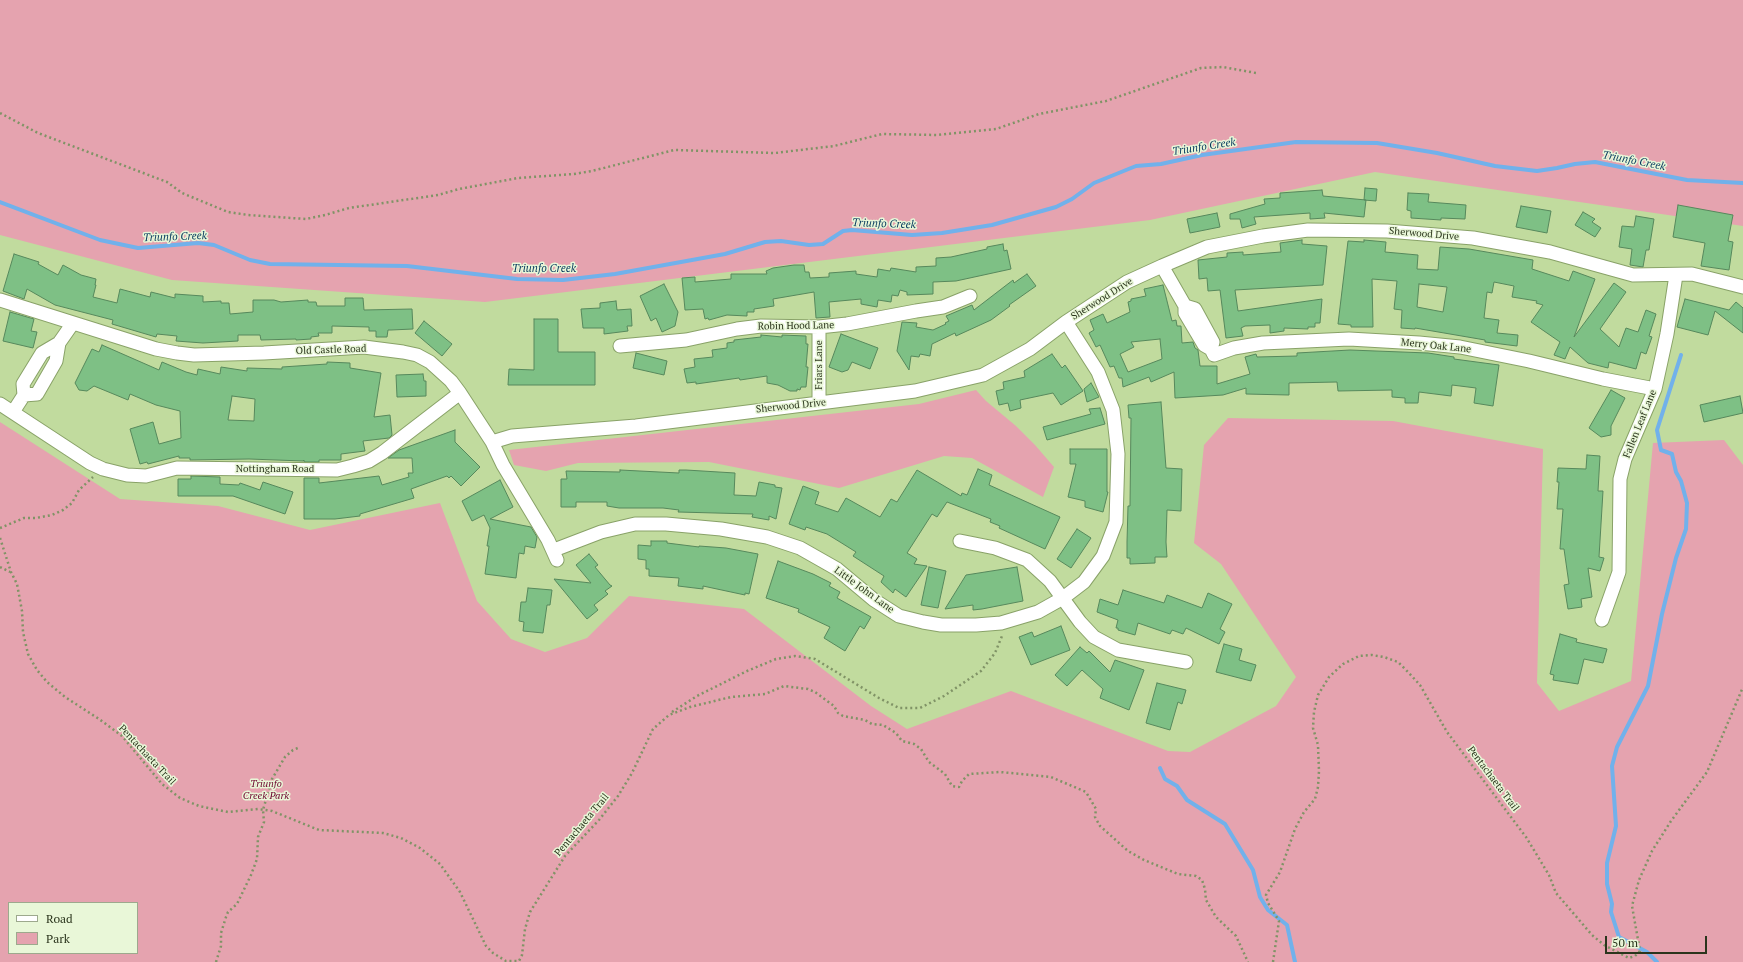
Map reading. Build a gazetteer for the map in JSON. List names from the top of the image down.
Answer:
{
  "streets": {
    "street": [
      "Sherwood Drive",
      "Robin Hood Lane",
      "Merry Oak Lane",
      "Old Castle Road",
      "Friars Lane",
      "Fallen Leaf Lane",
      "Nottingham Road",
      "Little John Lane"
    ],
    "path": ["Pentachaeta Trail"]
  },
  "crossings": [
    ["Sherwood Drive", "Merry Oak Lane"],
    ["Sherwood Drive", "Old Castle Road"],
    ["Sherwood Drive", "Friars Lane"],
    ["Sherwood Drive", "Fallen Leaf Lane"],
    ["Sherwood Drive", "Little John Lane"],
    ["Robin Hood Lane", "Friars Lane"],
    ["Merry Oak Lane", "Fallen Leaf Lane"],
    ["Old Castle Road", "Nottingham Road"],
    ["Old Castle Road", "Little John Lane"]
  ],
  "water": ["Triunfo Creek"],
  "parks": ["Triunfo Creek Park"],
  "legend": ["Road", "Park"],
  "scale_bar": "50 m"
}
